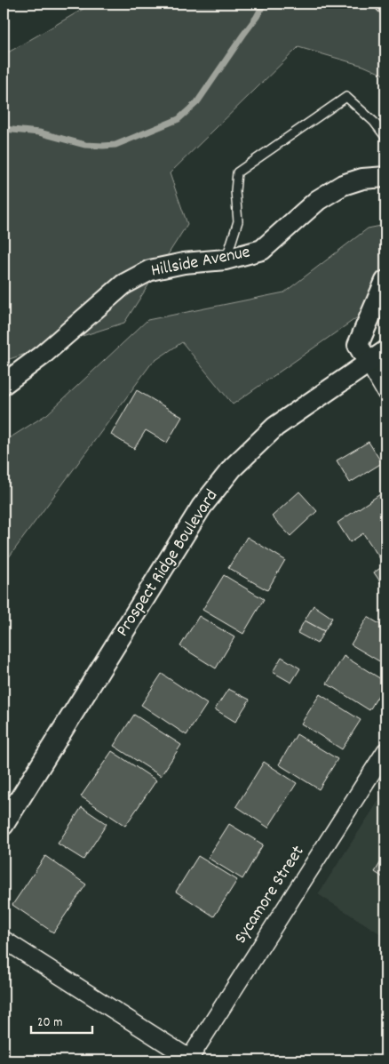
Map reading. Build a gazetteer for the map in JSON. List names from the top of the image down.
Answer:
{
  "streets": {
    "street": ["Hillside Avenue", "Prospect Ridge Boulevard", "Sycamore Street"]
  },
  "scale_bar": "20 m"
}
